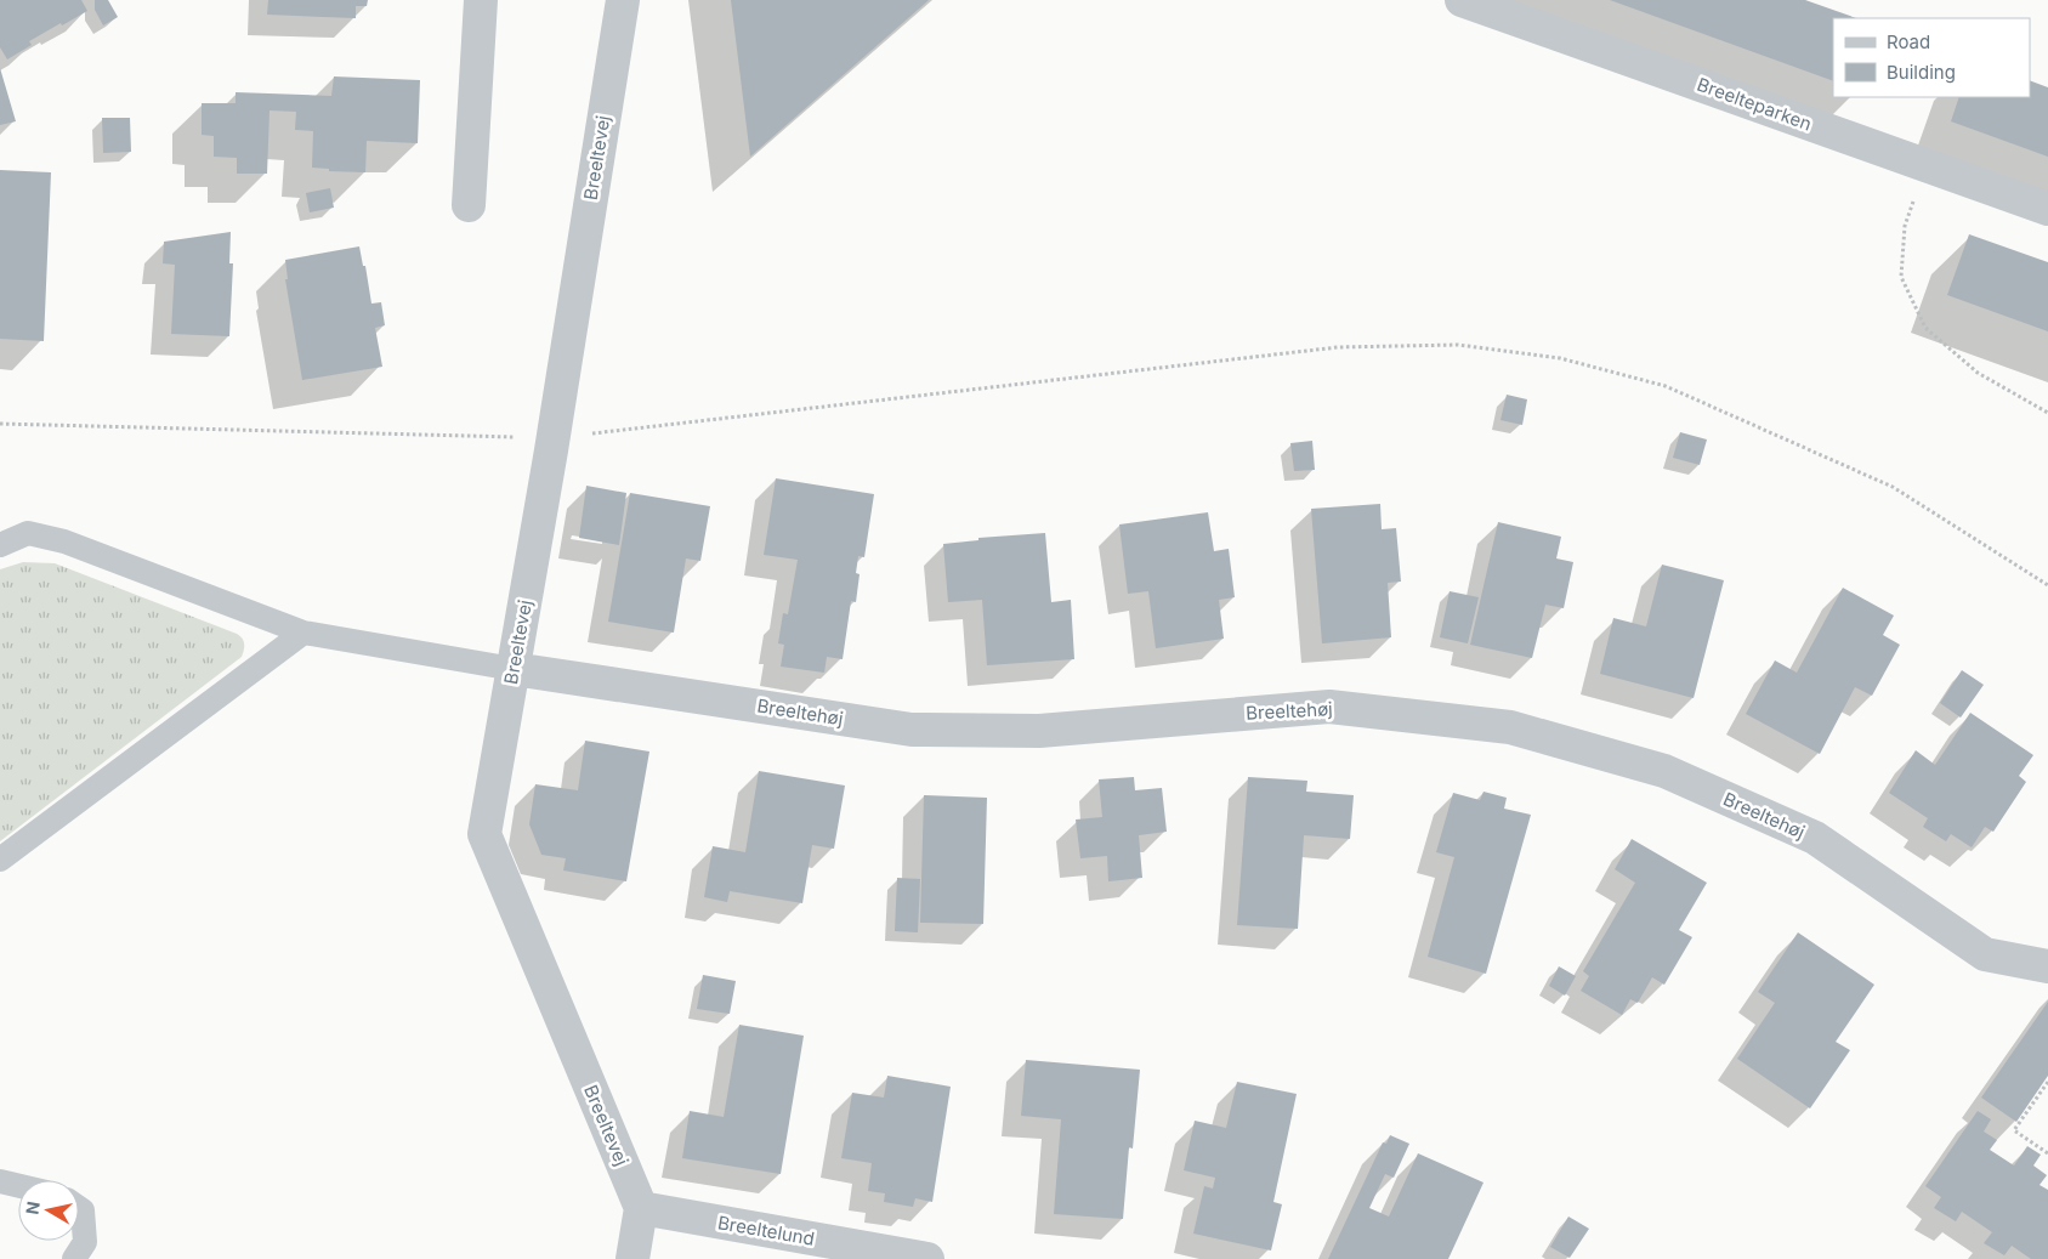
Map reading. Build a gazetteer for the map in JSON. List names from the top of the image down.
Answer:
{
  "streets": {
    "street": [
      "Breelteparken",
      "Breeltevej",
      "Breeltehøj",
      "Breeltelund"
    ]
  },
  "crossings": [
    ["Breeltevej", "Breeltehøj"],
    ["Breeltevej", "Breeltelund"]
  ],
  "legend": ["Road", "Building"],
  "north": "left"
}
